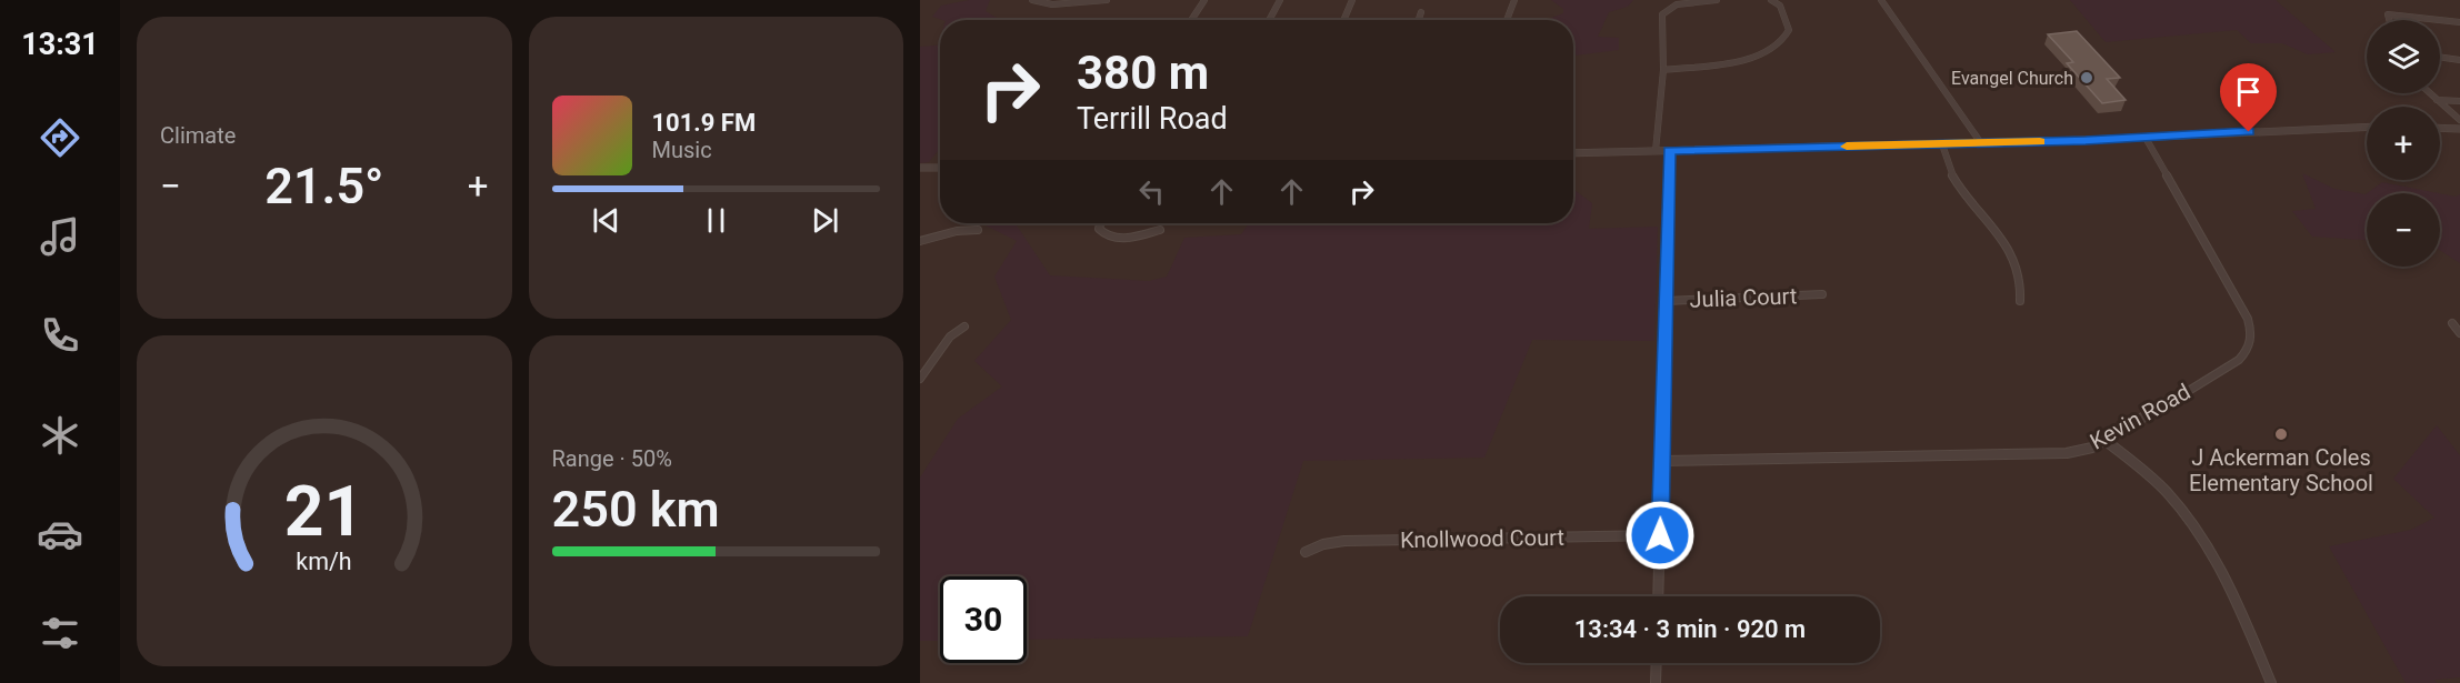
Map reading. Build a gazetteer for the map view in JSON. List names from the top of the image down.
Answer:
{
  "streets": {
    "street": ["Julia Court", "Kevin Road", "Knollwood Court"]
  },
  "places": ["Evangel Church", "J Ackerman Coles Elementary School"],
  "page": {
    "tabs": "13:31",
    "tile": [
      "Climate",
      ["Range · 50%", "250 km"]
    ],
    "map_buttons": ["+", "−"],
    "turn": ["380 m", "Terrill Road"],
    "song": ["101.9 FM", "Music"],
    "heat": ["−", "21.5°", "+"],
    "limit": "30",
    "trip": "13:34 · 3 min · 920 m",
    "gauge": ["21", "km/h"]
  }
}
